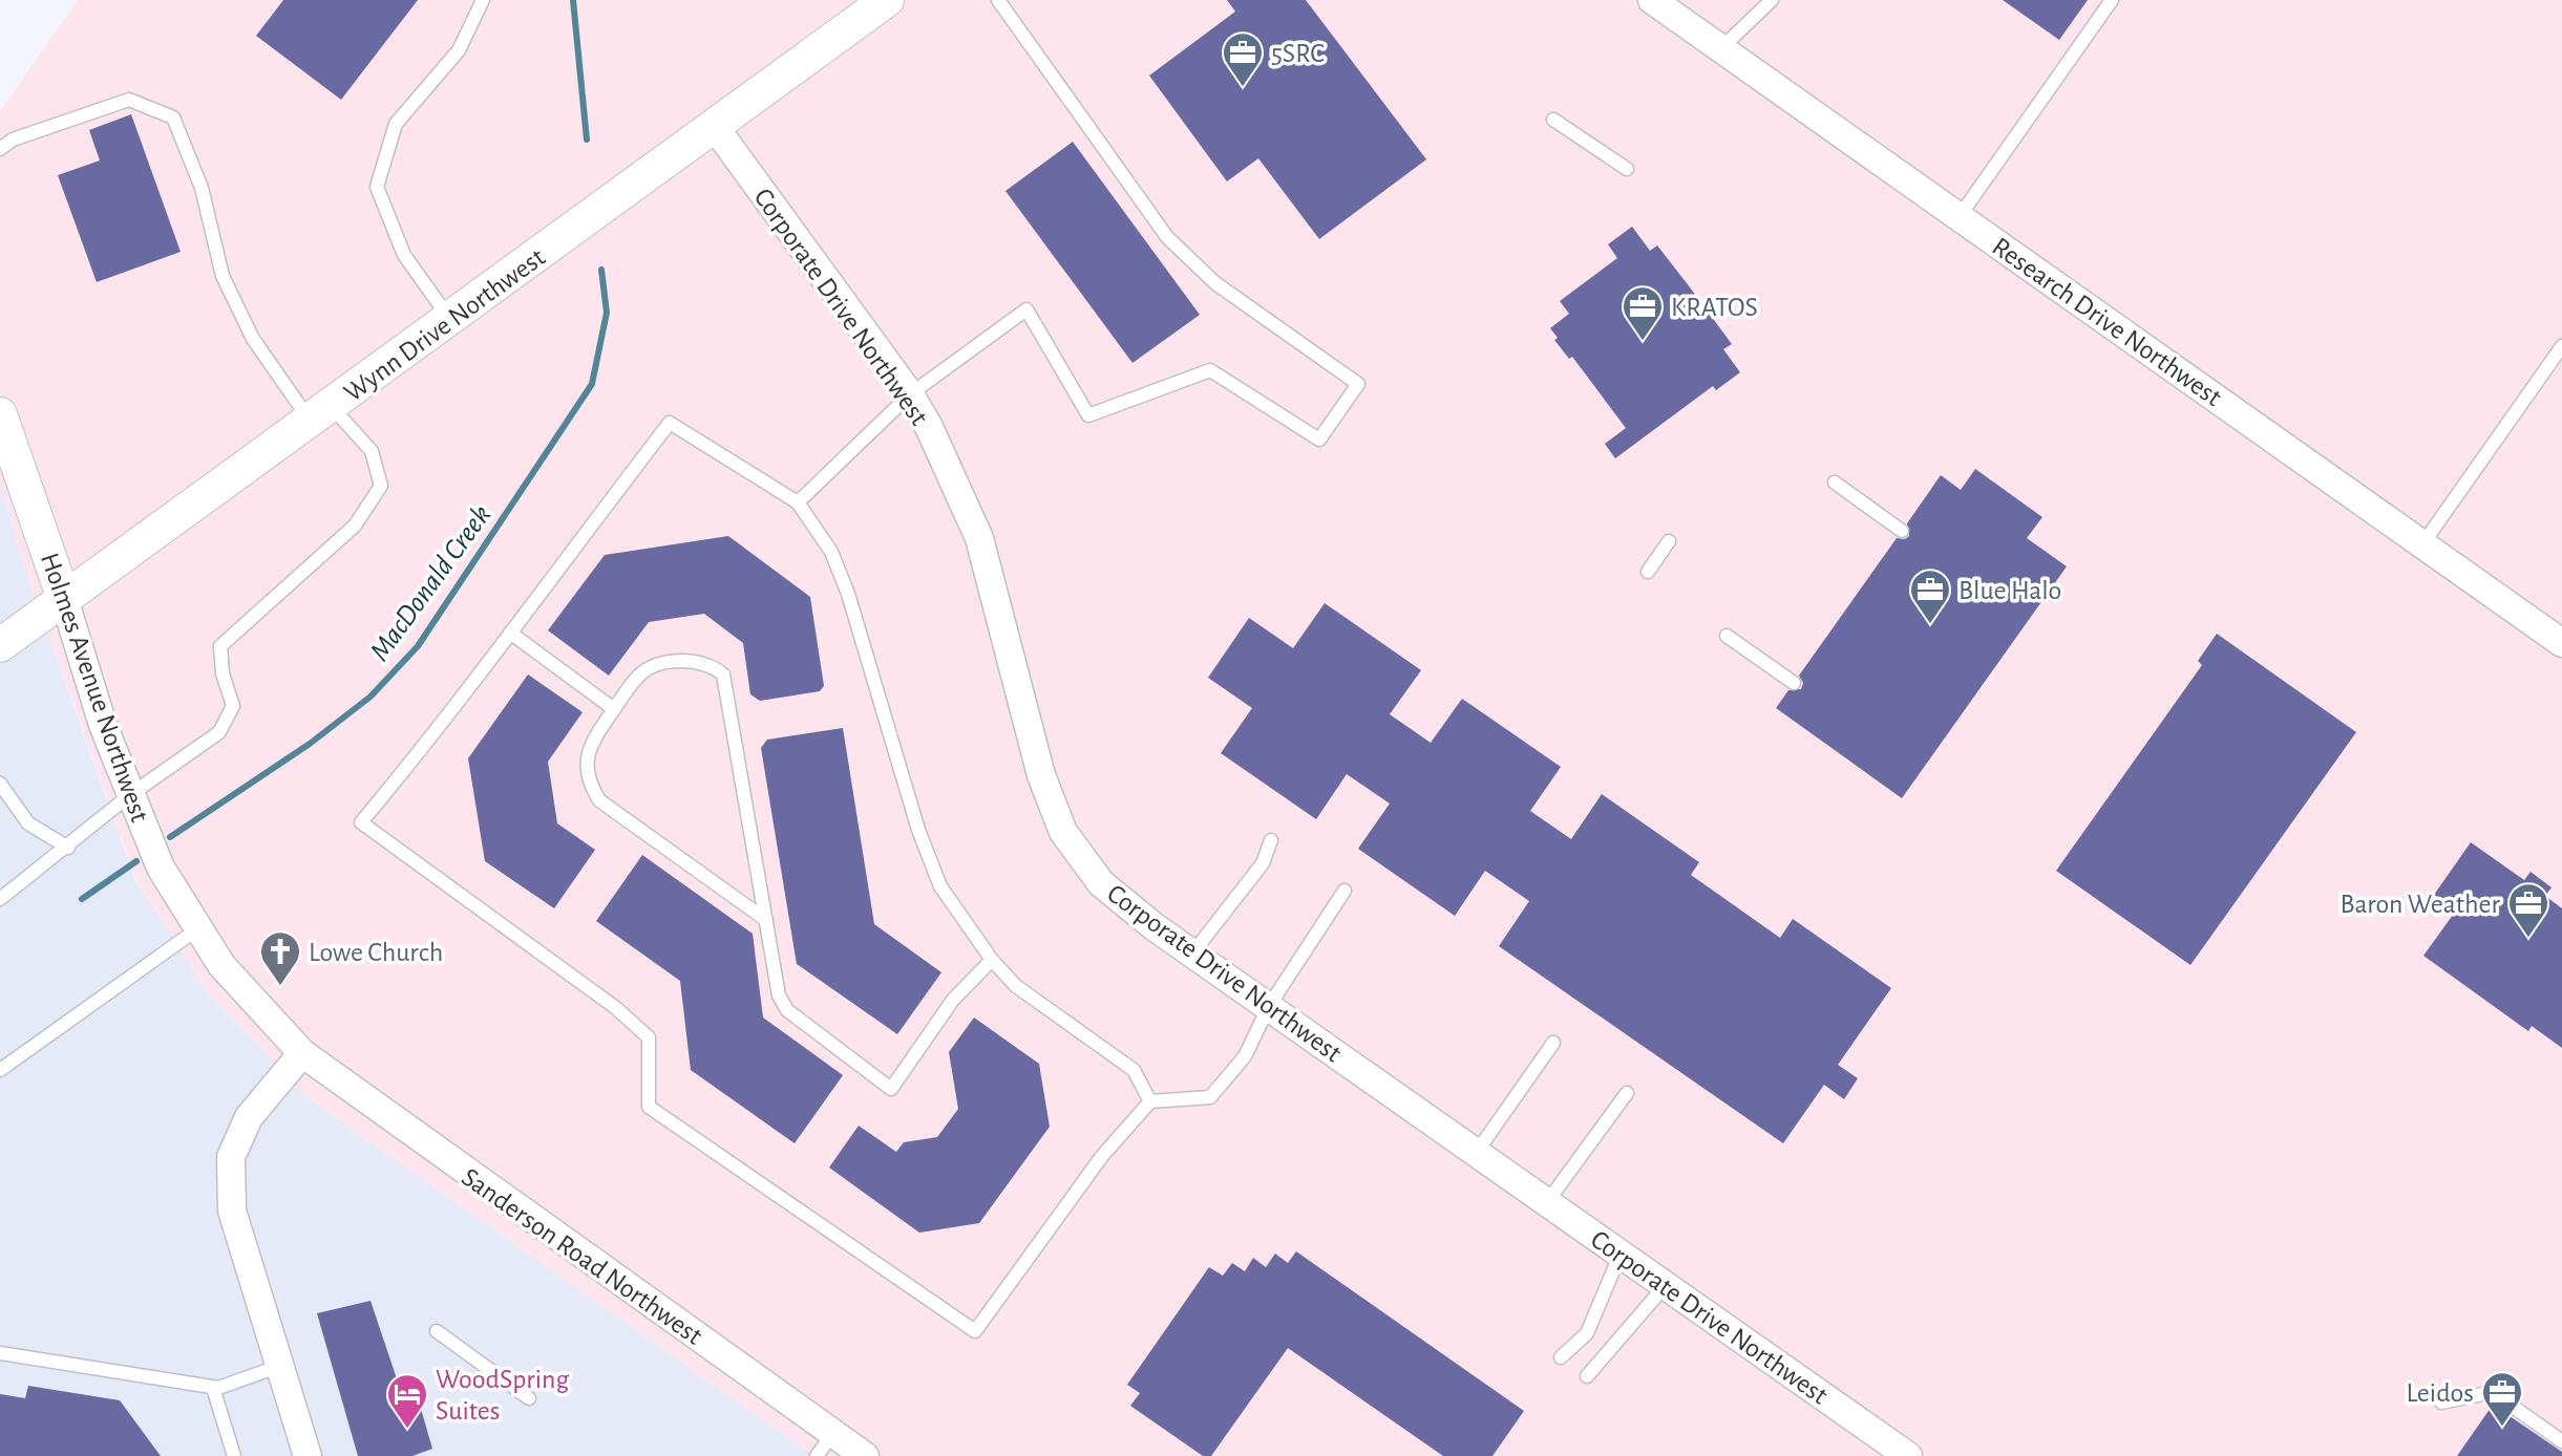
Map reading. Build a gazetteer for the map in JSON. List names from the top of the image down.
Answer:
{
  "streets": {
    "street": [
      "Corporate Drive Northwest",
      "Research Drive Northwest",
      "Wynn Drive Northwest",
      "Holmes Avenue Northwest",
      "Sanderson Road Northwest"
    ]
  },
  "crossings": [
    ["Corporate Drive Northwest", "Wynn Drive Northwest"],
    ["Wynn Drive Northwest", "Holmes Avenue Northwest"],
    ["Holmes Avenue Northwest", "Sanderson Road Northwest"]
  ],
  "water": ["MacDonald Creek"],
  "places": {
    "office": [
      "5SRC",
      "KRATOS",
      "Blue Halo",
      "Baron Weather",
      "Leidos"
    ],
    "church": ["Lowe Church"],
    "hotel": ["WoodSpring Suites"]
  }
}
